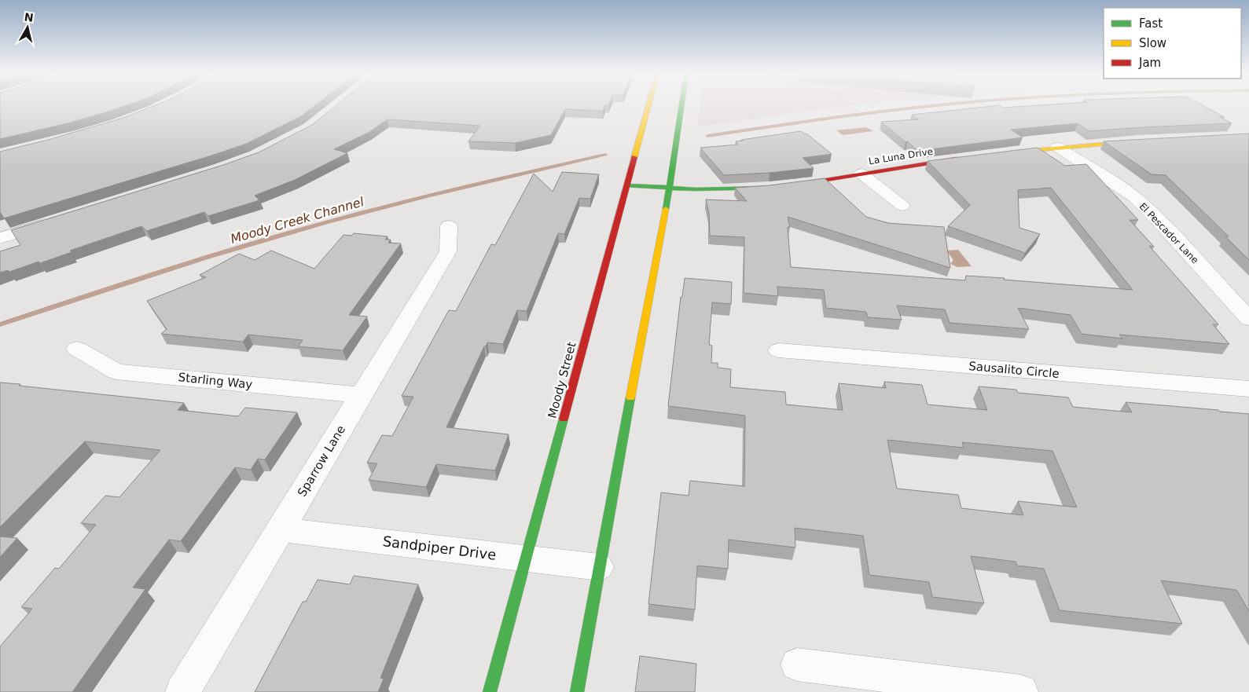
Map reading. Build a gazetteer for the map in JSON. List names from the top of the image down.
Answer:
{
  "streets": {
    "main road": ["La Luna Drive", "Moody Street"],
    "street": [
      "El Pescador Lane",
      "Sausalito Circle",
      "Starling Way",
      "Sparrow Lane",
      "Sandpiper Drive"
    ]
  },
  "crossings": [
    ["Moody Street", "Sandpiper Drive"],
    ["Starling Way", "Sparrow Lane"],
    ["Sparrow Lane", "Sandpiper Drive"]
  ],
  "water": ["Moody Creek Channel"],
  "legend": ["Fast", "Slow", "Jam"],
  "north": "top"
}
